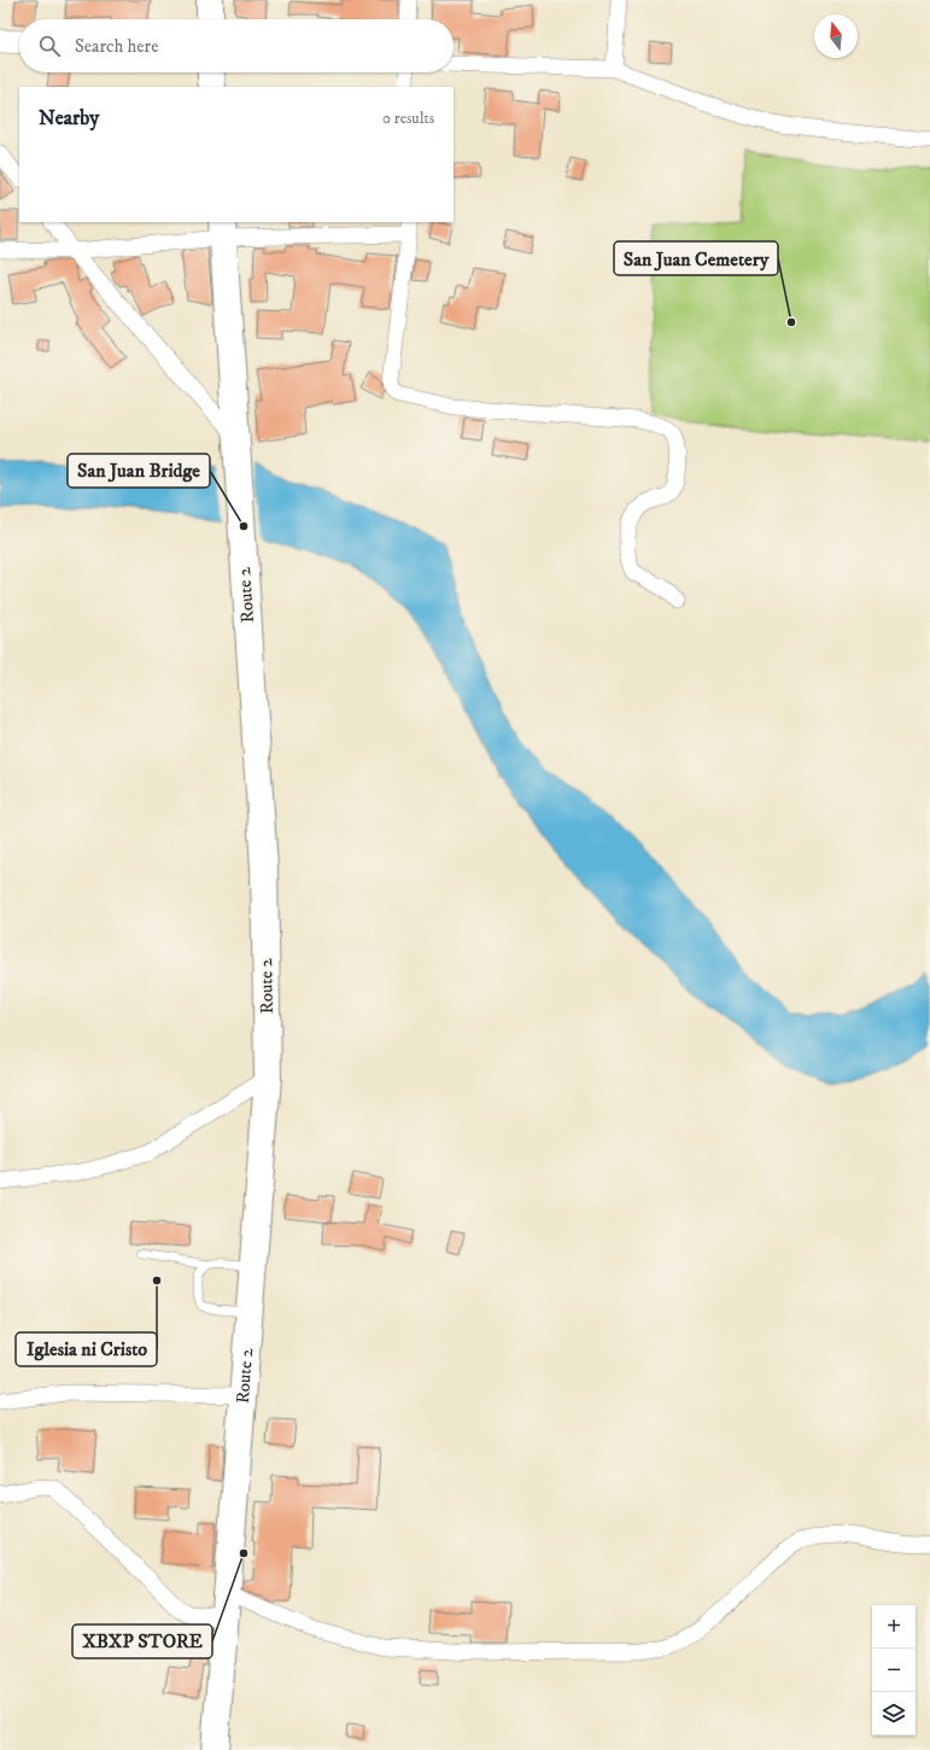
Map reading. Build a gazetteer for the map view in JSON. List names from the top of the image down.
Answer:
{
  "streets": {
    "highway": ["Route 2"]
  },
  "places": [
    "San Juan Cemetery",
    "San Juan Bridge",
    "Iglesia ni Cristo",
    "XBXP STORE"
  ],
  "north": "top",
  "page": {
    "search": "Search here",
    "heading": ["Nearby", "0 results"],
    "map_buttons": ["+", "−"]
  }
}
